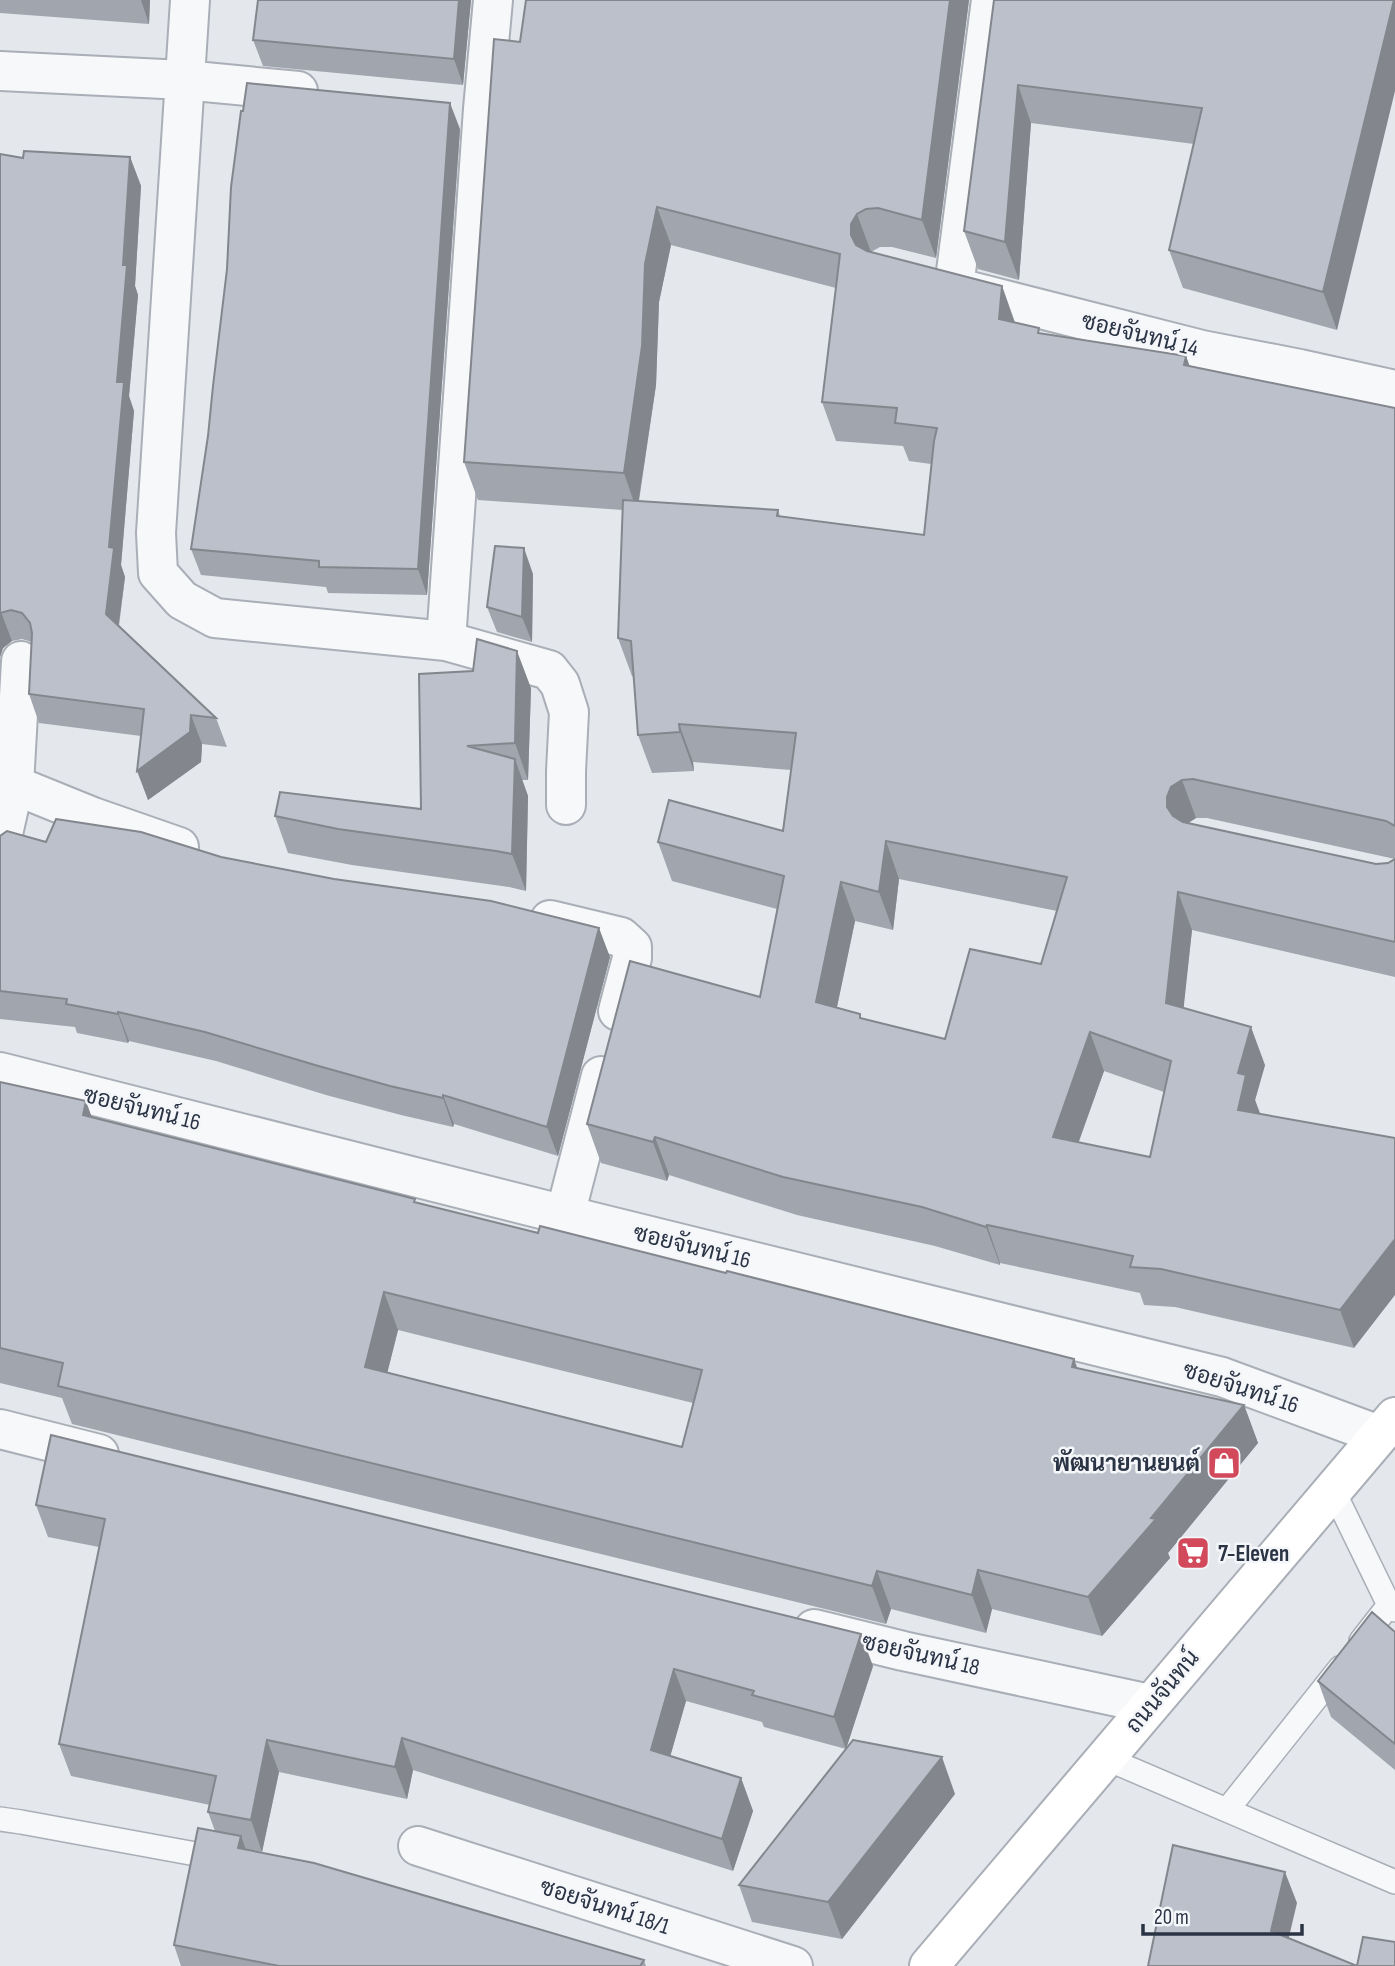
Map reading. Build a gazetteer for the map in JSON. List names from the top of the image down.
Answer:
{
  "streets": {
    "main road": ["ถนนจันทน์"],
    "street": [
      "ซอยจันทน์ 14",
      "ซอยจันทน์ 16",
      "ซอยจันทน์ 18",
      "ซอยจันทน์ 18/1"
    ]
  },
  "crossings": [
    ["ซอยจันทน์ 16", "ถนนจันทน์"],
    ["ซอยจันทน์ 18", "ถนนจันทน์"]
  ],
  "places": {
    "shop": ["พัฒนายานยนต์"],
    "supermarket": ["7-Eleven"]
  },
  "scale_bar": "20 m"
}
